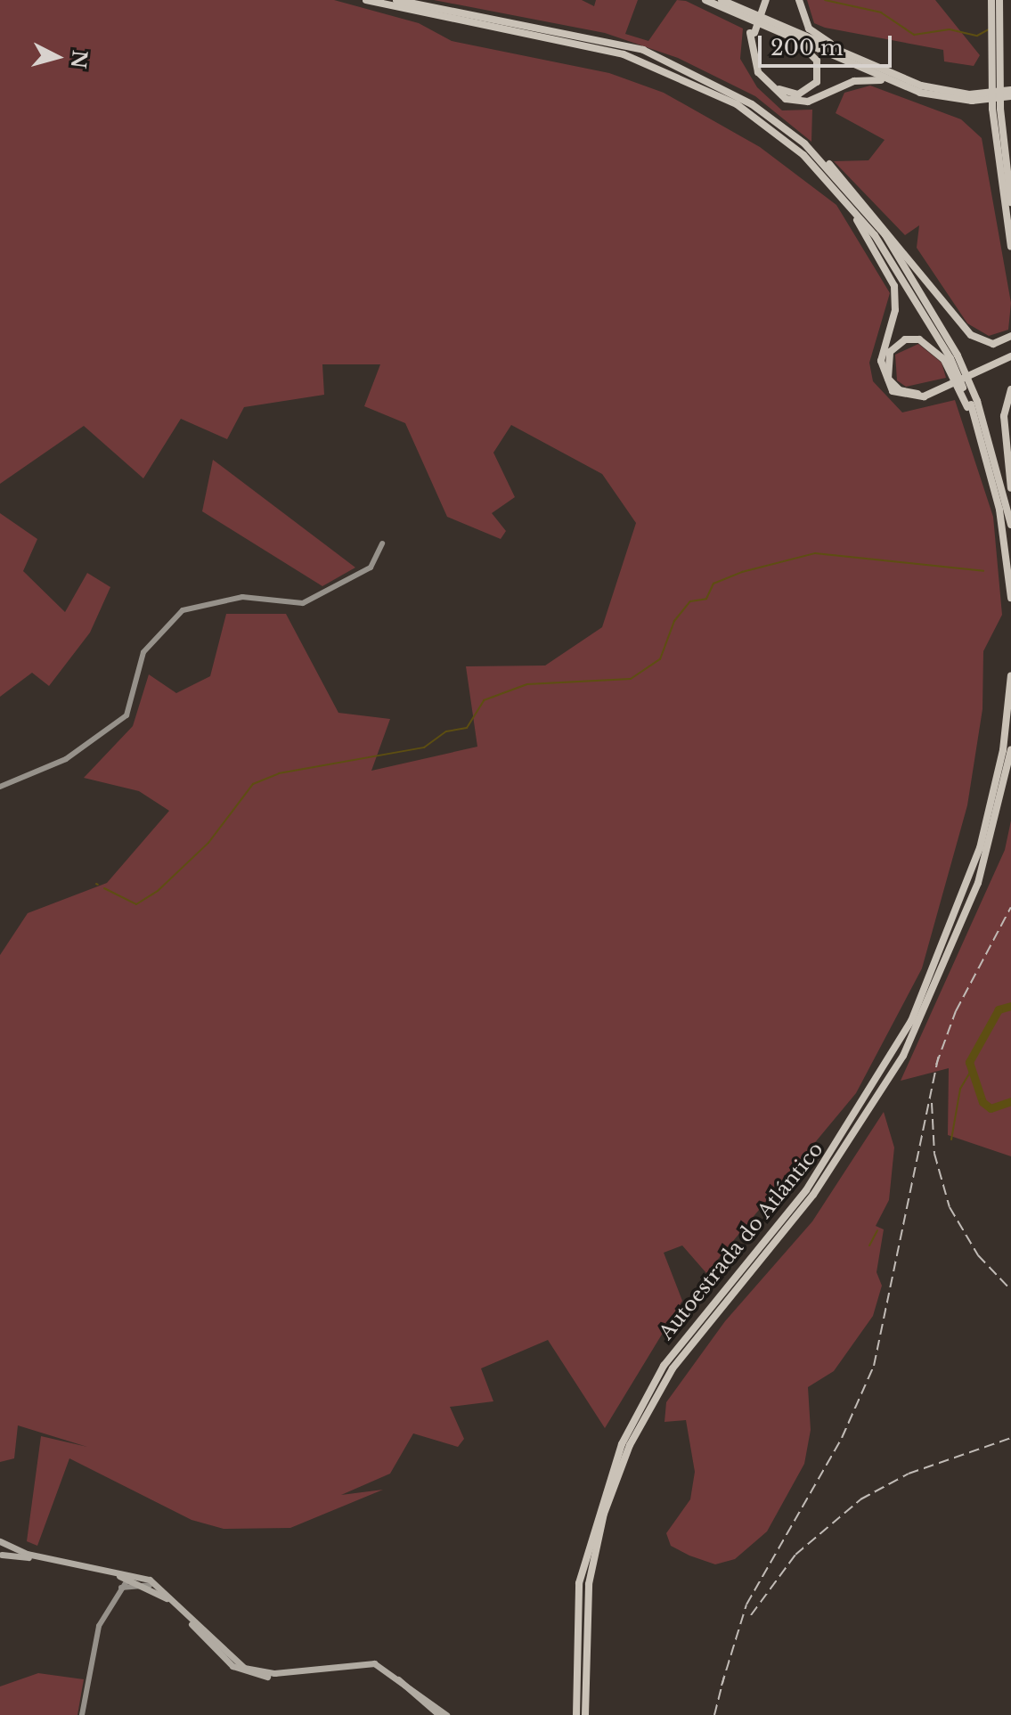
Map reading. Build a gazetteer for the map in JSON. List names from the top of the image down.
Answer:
{
  "streets": {
    "highway": ["Autoestrada do Atlántico"]
  },
  "scale_bar": "200 m",
  "north": "right"
}
